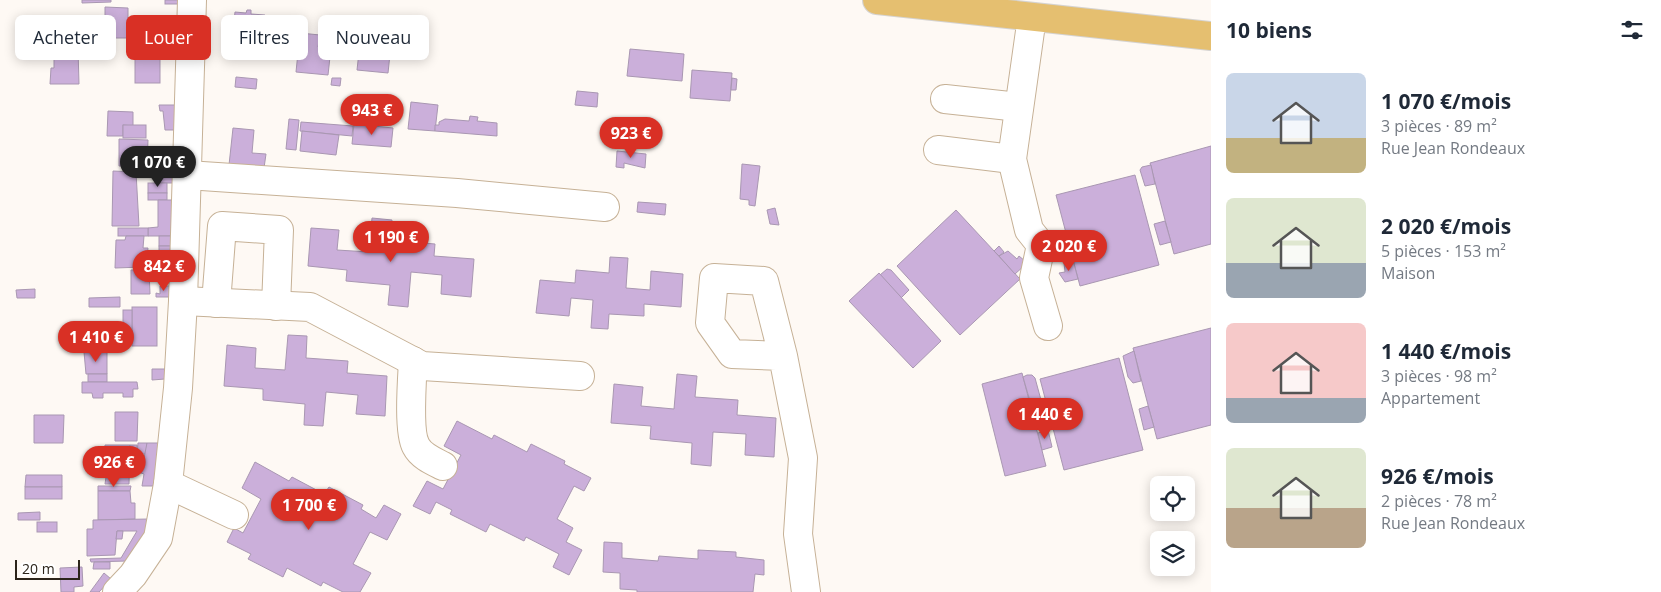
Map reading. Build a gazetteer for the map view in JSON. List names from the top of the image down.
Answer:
{
  "scale_bar": "20 m",
  "page": {
    "heading": "10 biens",
    "chip": [
      "Acheter",
      "Louer",
      "Filtres",
      "Nouveau"
    ],
    "list": [
      {
        "name": "1 070 €/mois",
        "note": "3 pièces · 89 m² · Rue Jean Rondeaux"
      },
      {
        "name": "2 020 €/mois",
        "note": "5 pièces · 153 m² · Maison"
      },
      {
        "name": "1 440 €/mois",
        "note": "3 pièces · 98 m² · Appartement"
      },
      {
        "name": "926 €/mois",
        "note": "2 pièces · 78 m² · Rue Jean Rondeaux"
      }
    ],
    "price": [
      "943 €",
      "923 €",
      "1 070 €",
      "1 190 €",
      "2 020 €",
      "842 €",
      "1 410 €",
      "1 440 €",
      "926 €",
      "1 700 €"
    ],
    "scale": "20 m"
  }
}
